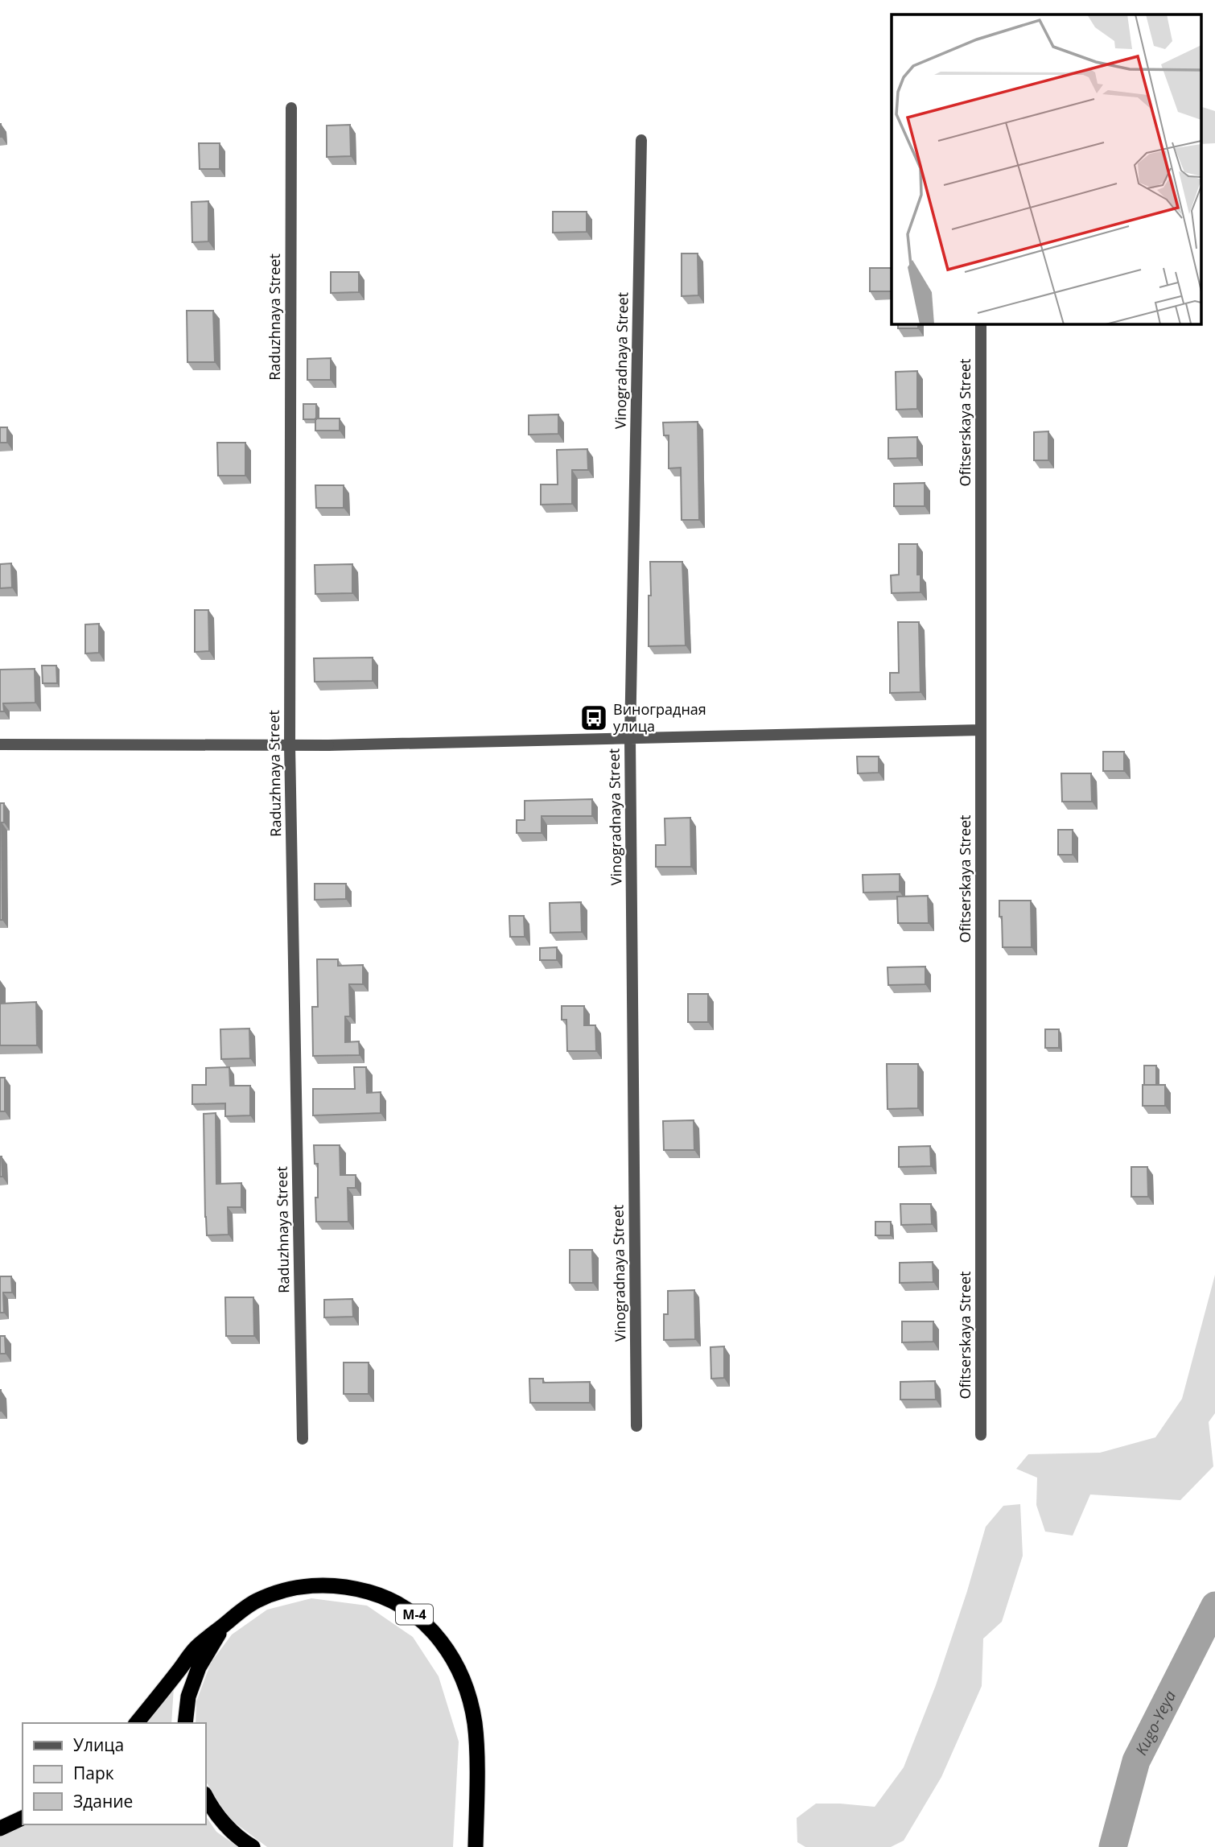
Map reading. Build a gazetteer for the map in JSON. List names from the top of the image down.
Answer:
{
  "streets": {
    "highway": ["М-4"],
    "street": ["Raduzhnaya Street", "Vinogradnaya Street", "Ofitserskaya Street"]
  },
  "water": ["Kugo-Yeya"],
  "places": {
    "bus stop": ["Виноградная улица"]
  },
  "legend": ["Улица", "Парк", "Здание"]
}
